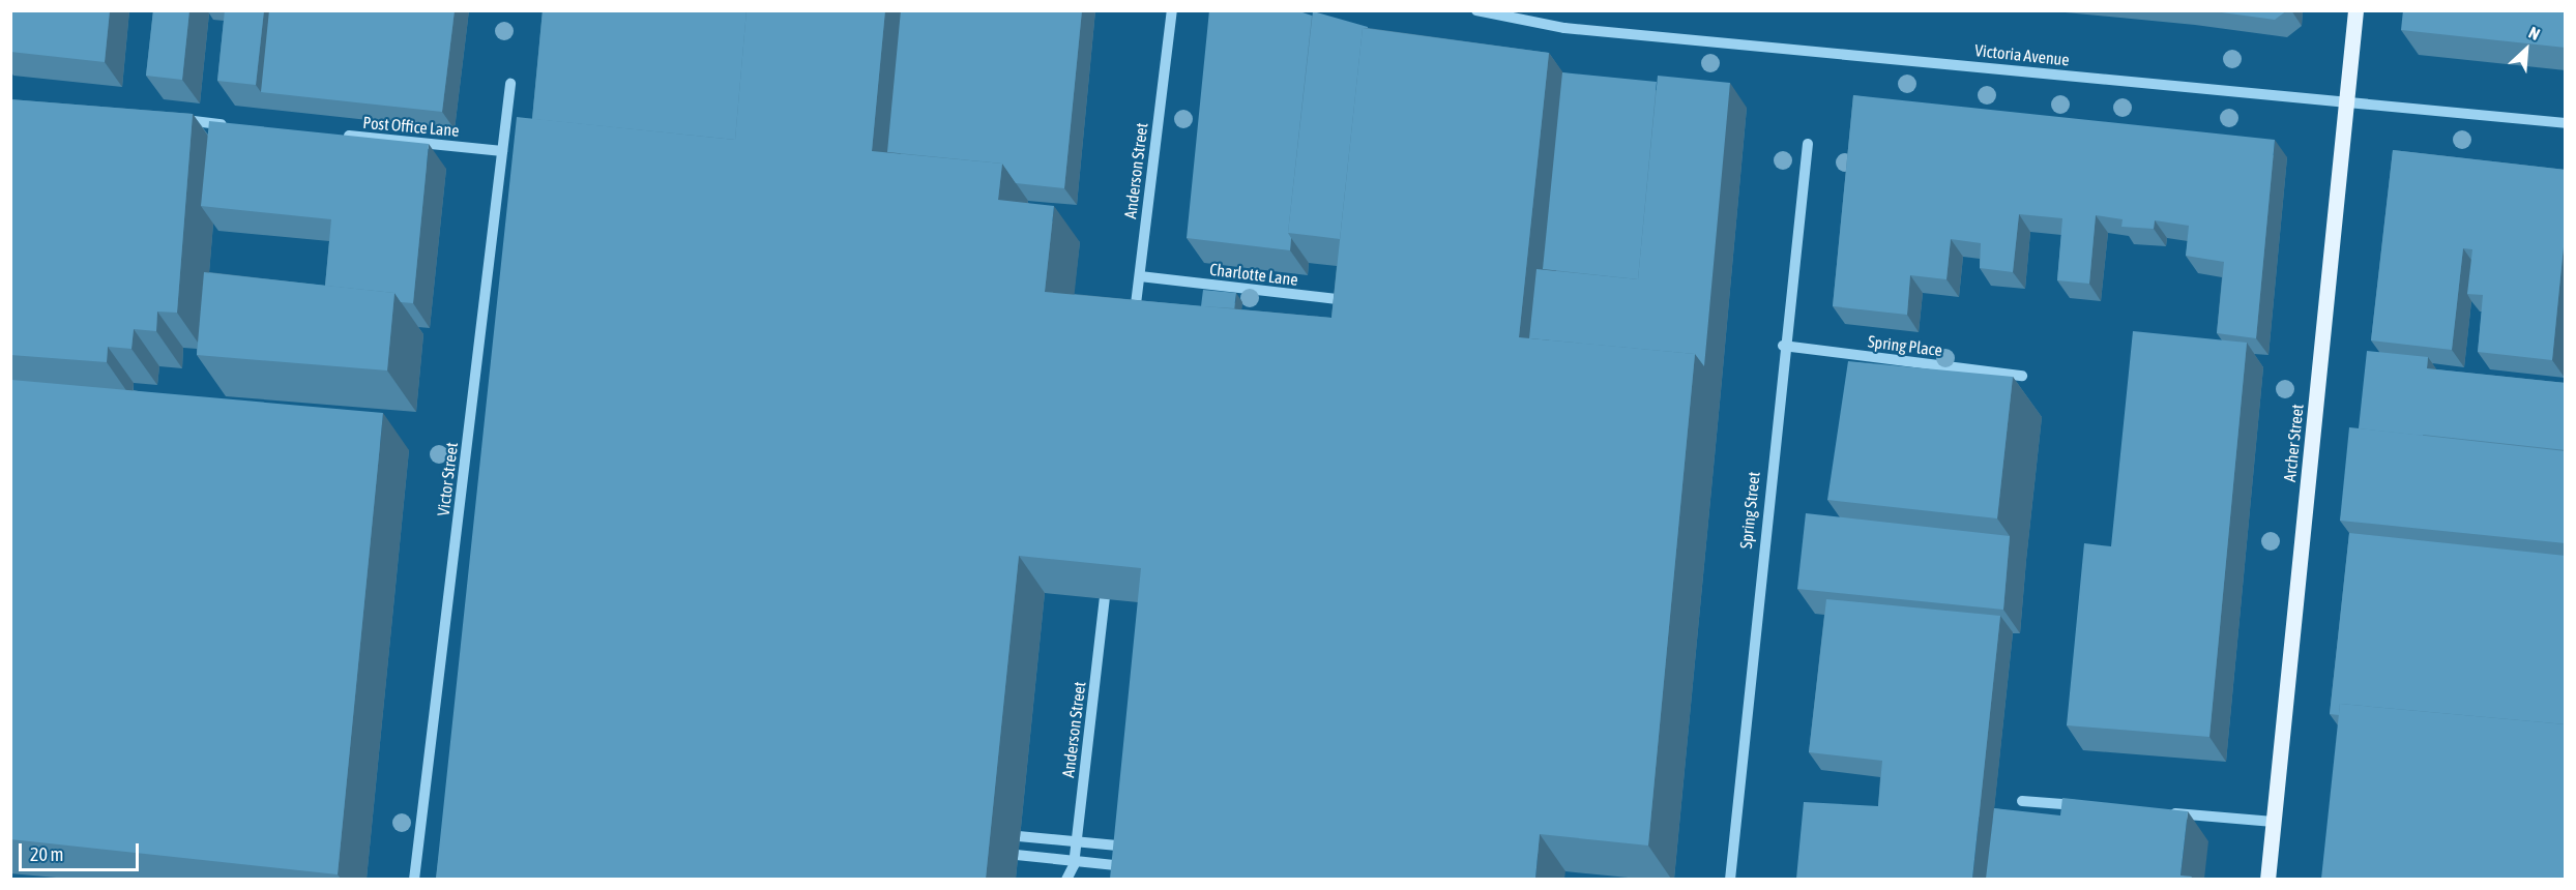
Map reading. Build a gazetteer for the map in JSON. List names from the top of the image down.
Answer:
{
  "streets": {
    "main road": ["Archer Street"],
    "street": [
      "Victoria Avenue",
      "Post Office Lane",
      "Anderson Street",
      "Charlotte Lane",
      "Spring Place",
      "Victor Street",
      "Spring Street"
    ]
  },
  "crossings": [
    ["Victoria Avenue", "Archer Street"],
    ["Post Office Lane", "Victor Street"],
    ["Anderson Street", "Charlotte Lane"],
    ["Spring Place", "Spring Street"]
  ],
  "scale_bar": "20 m",
  "north": "top right"
}
